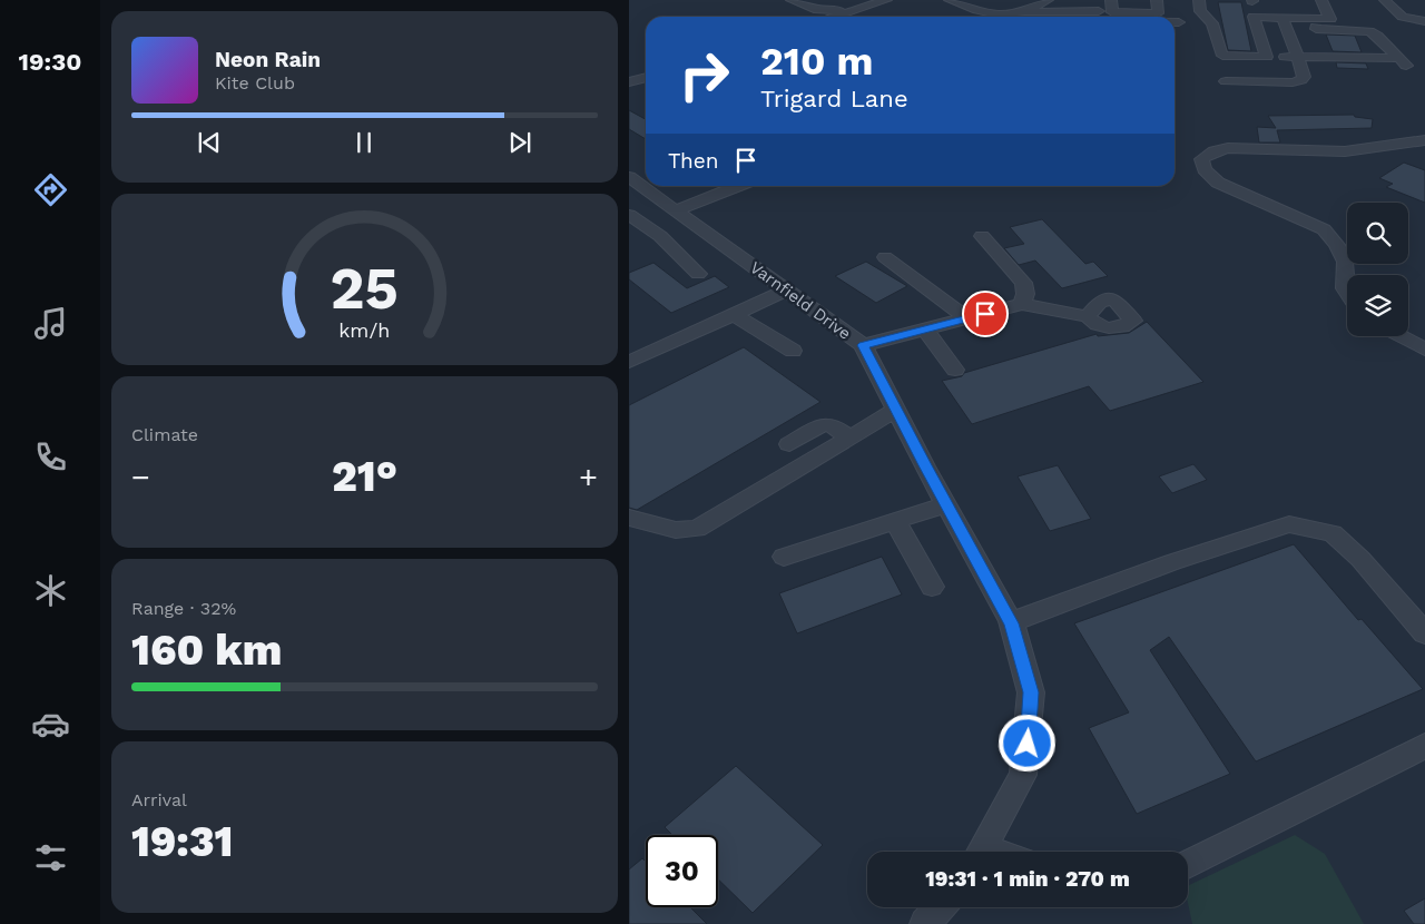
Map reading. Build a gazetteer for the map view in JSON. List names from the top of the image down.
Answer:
{
  "streets": {
    "street": ["Varnfield Drive"]
  },
  "page": {
    "tabs": "19:30",
    "turn": ["210 m", "Trigard Lane"],
    "song": ["Neon Rain", "Kite Club"],
    "then": "Then",
    "tile": [
      "Climate",
      ["Range · 32%", "160 km"],
      ["Arrival", "19:31"]
    ],
    "heat": ["−", "21°", "+"],
    "limit": "30",
    "trip": "19:31 · 1 min · 270 m",
    "gauge": ["25", "km/h"]
  }
}
